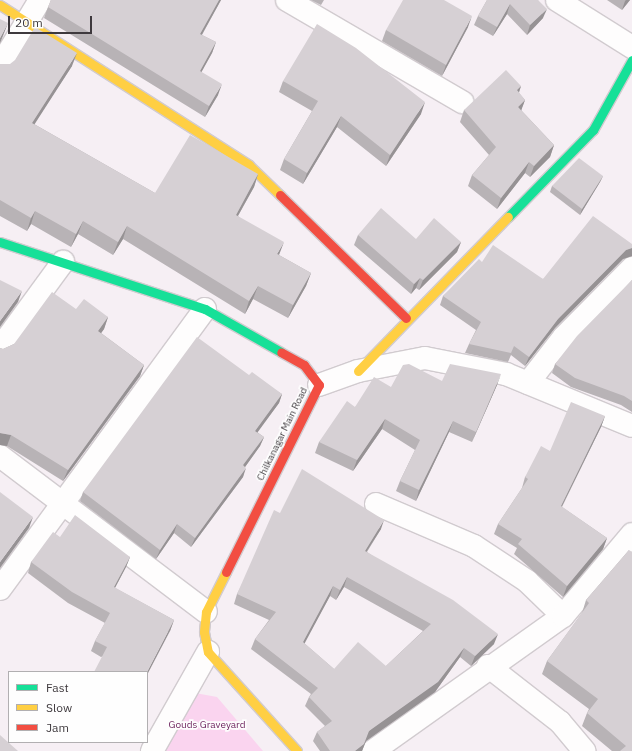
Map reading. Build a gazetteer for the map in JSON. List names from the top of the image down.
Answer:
{
  "streets": {
    "street": ["Chilkanagar Main Road"]
  },
  "parks": ["Gouds Graveyard"],
  "legend": ["Fast", "Slow", "Jam"],
  "scale_bar": "20 m"
}
